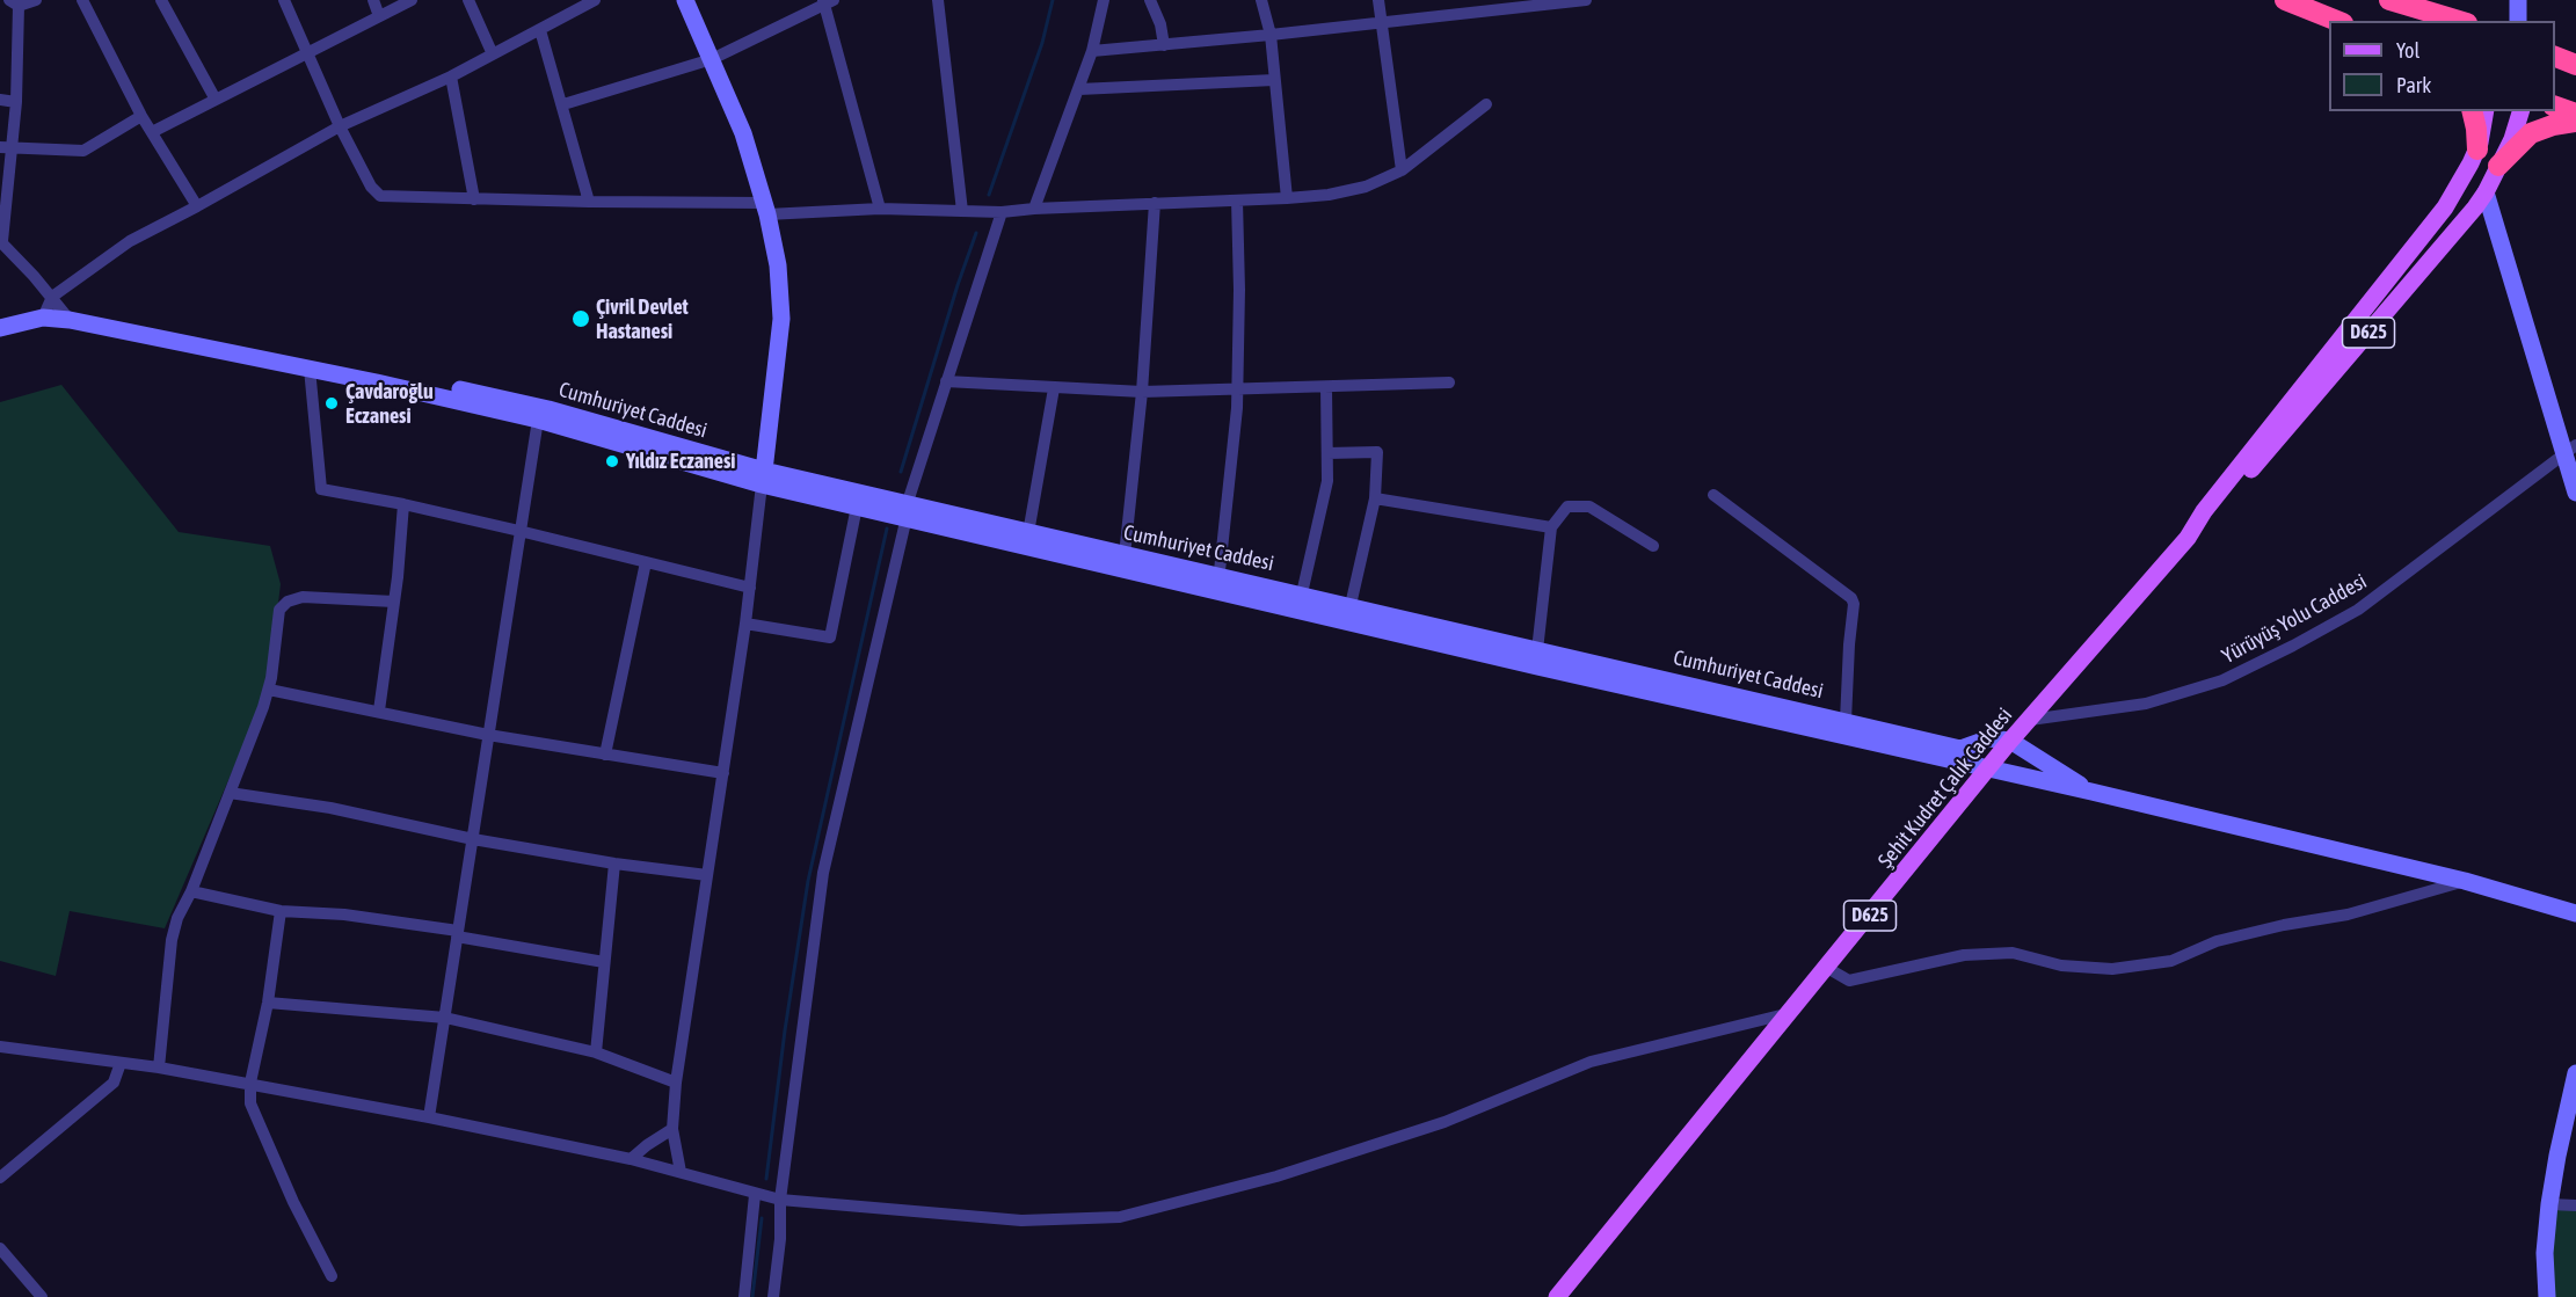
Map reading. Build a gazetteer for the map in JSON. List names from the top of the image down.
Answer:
{
  "streets": {
    "main road": ["D625", "Cumhuriyet Caddesi", "Şehit Kudret Çalık Caddesi"],
    "street": ["Yürüyüş Yolu Caddesi"]
  },
  "crossings": [
    ["Cumhuriyet Caddesi", "Şehit Kudret Çalık Caddesi"],
    ["Yürüyüş Yolu Caddesi", "Şehit Kudret Çalık Caddesi"]
  ],
  "places": ["Çivril Devlet Hastanesi", "Çavdaroğlu Eczanesi", "Yıldız Eczanesi"],
  "legend": ["Yol", "Park"]
}
